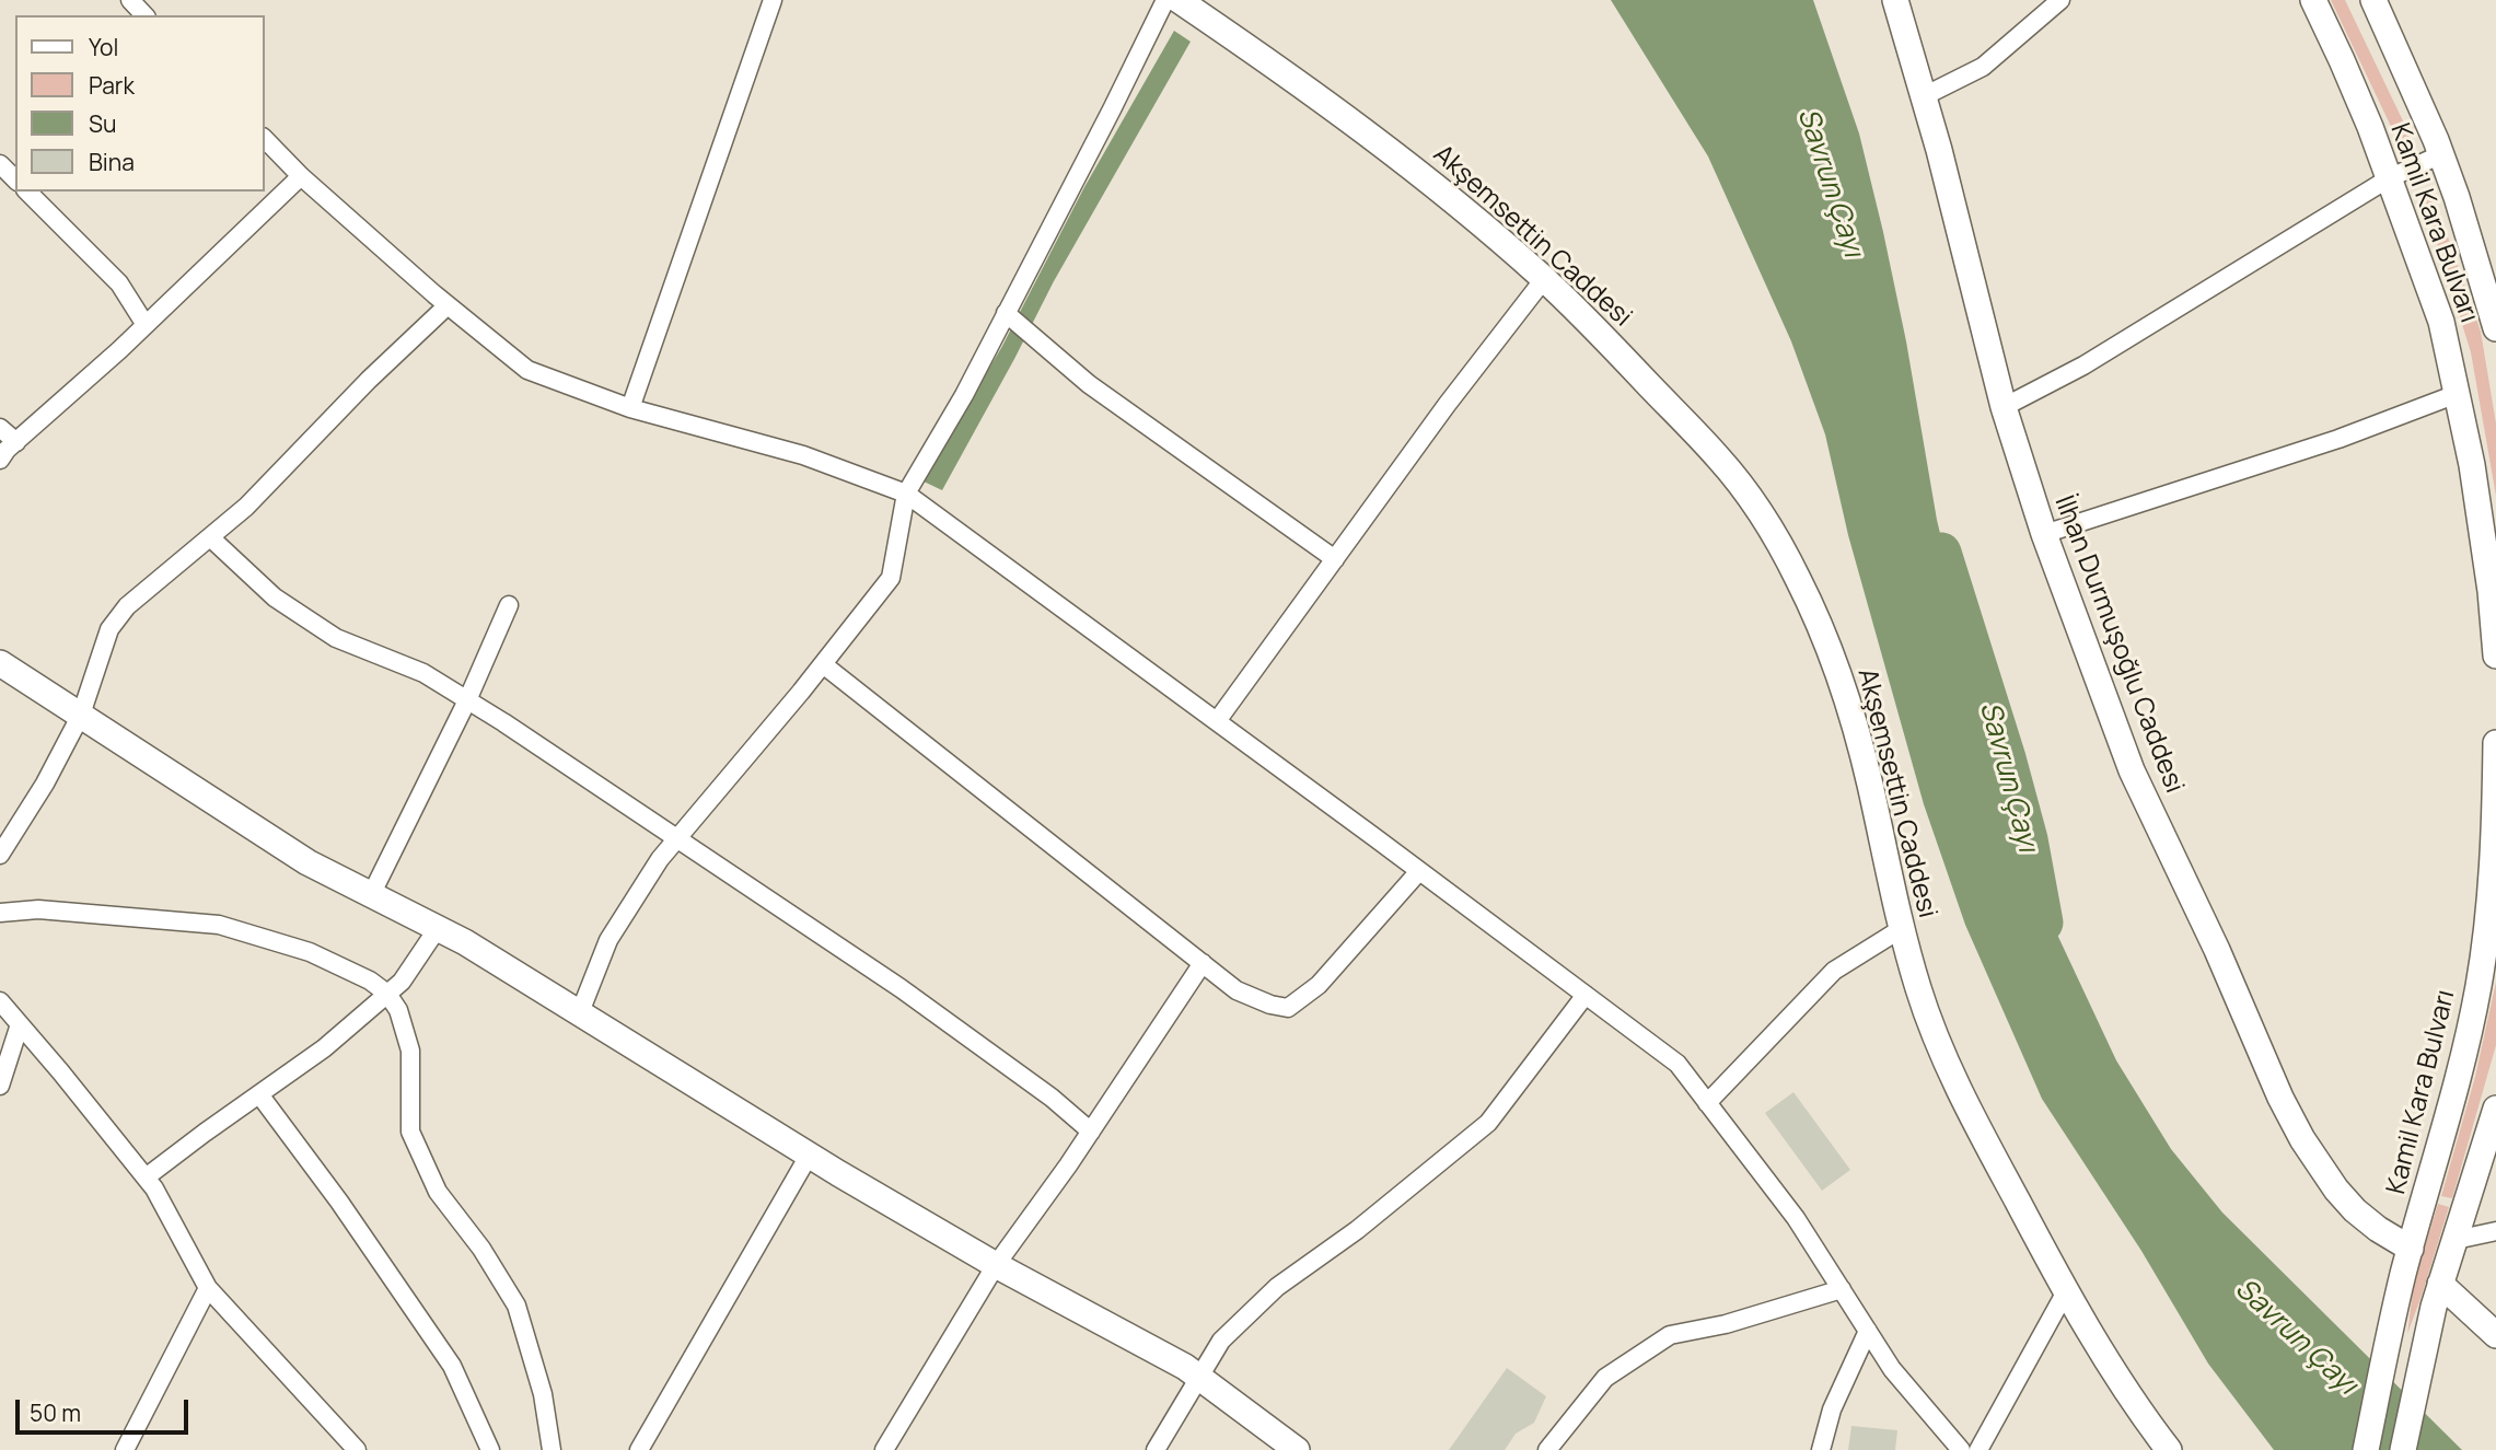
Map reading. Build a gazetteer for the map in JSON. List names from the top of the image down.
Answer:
{
  "streets": {
    "street": ["Kamil Kara Bulvarı", "Akşemsettin Caddesi", "İlhan Durmuşoğlu Caddesi"]
  },
  "crossings": [
    ["Kamil Kara Bulvarı", "İlhan Durmuşoğlu Caddesi"]
  ],
  "water": ["Savrun Çayı"],
  "legend": [
    "Yol",
    "Park",
    "Su",
    "Bina"
  ],
  "scale_bar": "50 m"
}
